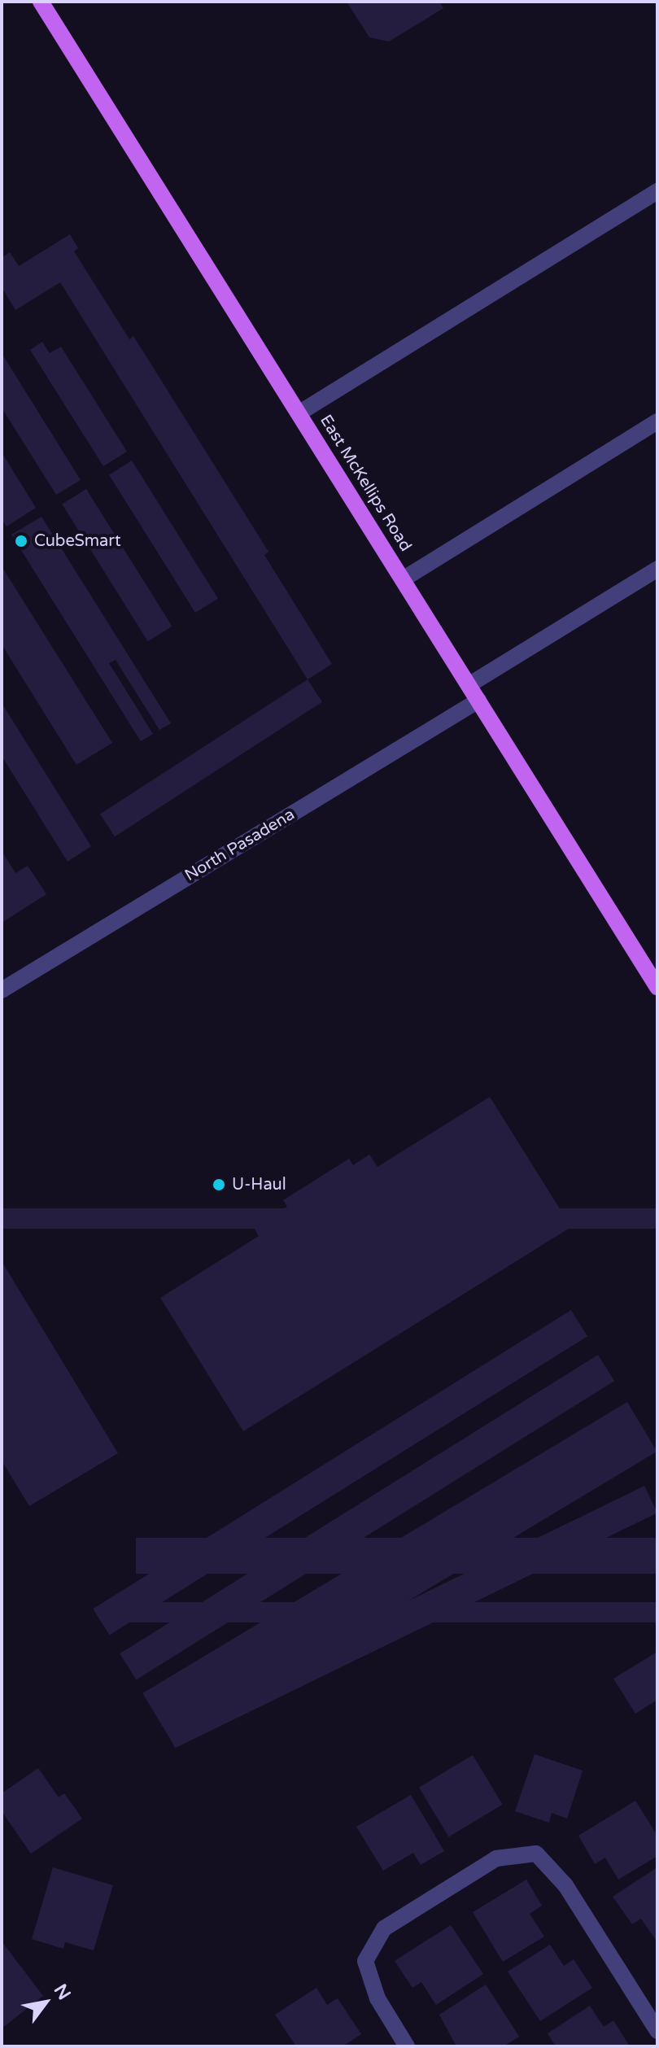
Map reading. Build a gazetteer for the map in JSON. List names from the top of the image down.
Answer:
{
  "streets": {
    "main road": ["East McKellips Road"],
    "street": ["North Pasadena"]
  },
  "crossings": [
    ["East McKellips Road", "North Pasadena"]
  ],
  "places": ["CubeSmart", "U-Haul"],
  "north": "top right"
}
